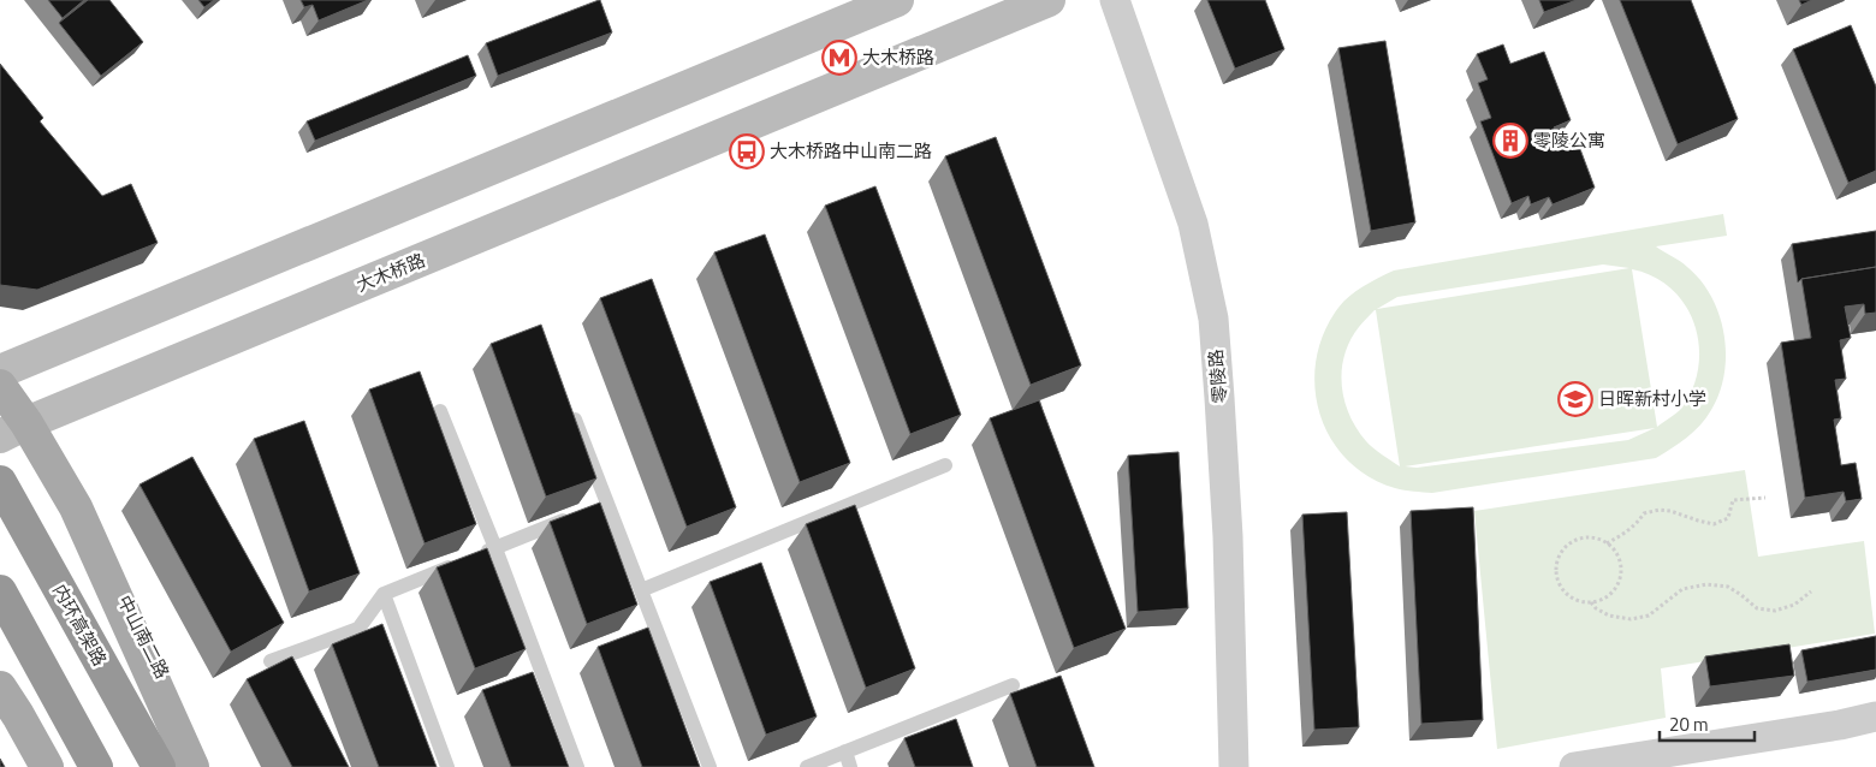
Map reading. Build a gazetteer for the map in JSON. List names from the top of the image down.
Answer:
{
  "streets": {
    "highway": ["内环高架路"],
    "main road": ["中山南二路"],
    "street": ["大木桥路", "零陵路"]
  },
  "crossings": [
    ["大木桥路", "中山南二路"]
  ],
  "places": {
    "metro station": ["大木桥路"],
    "building": ["零陵公寓"],
    "bus stop": ["大木桥路中山南二路"],
    "school or university": ["日晖新村小学"]
  },
  "scale_bar": "20 m"
}
